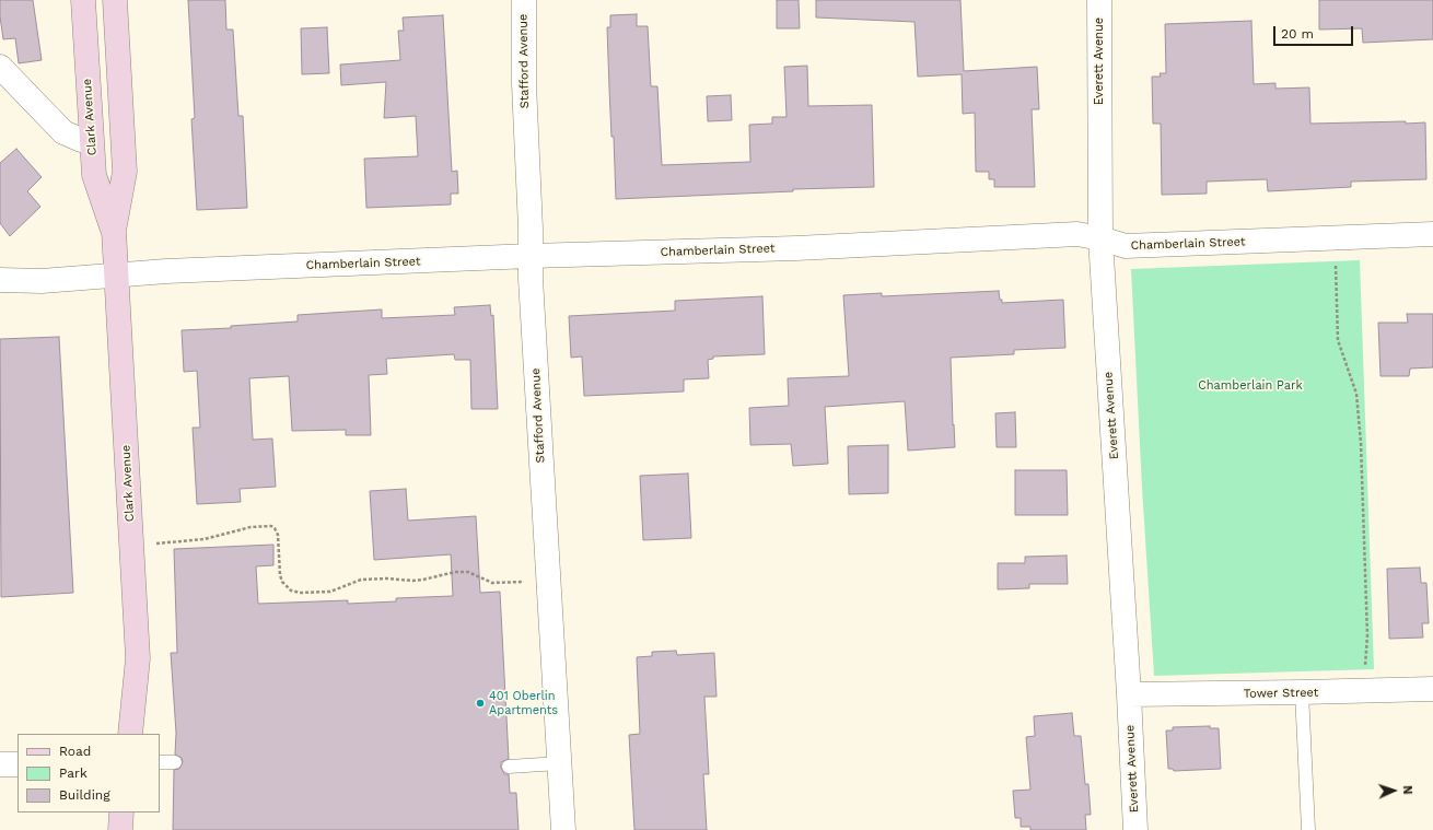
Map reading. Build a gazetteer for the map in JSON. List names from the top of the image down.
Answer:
{
  "streets": {
    "main road": ["Clark Avenue"],
    "street": [
      "Stafford Avenue",
      "Everett Avenue",
      "Chamberlain Street",
      "Tower Street"
    ]
  },
  "crossings": [
    ["Stafford Avenue", "Chamberlain Street"],
    ["Everett Avenue", "Chamberlain Street"],
    ["Everett Avenue", "Tower Street"],
    ["Clark Avenue", "Chamberlain Street"]
  ],
  "parks": ["Chamberlain Park"],
  "places": ["401 Oberlin Apartments"],
  "legend": ["Road", "Park", "Building"],
  "scale_bar": "20 m",
  "north": "right"
}
